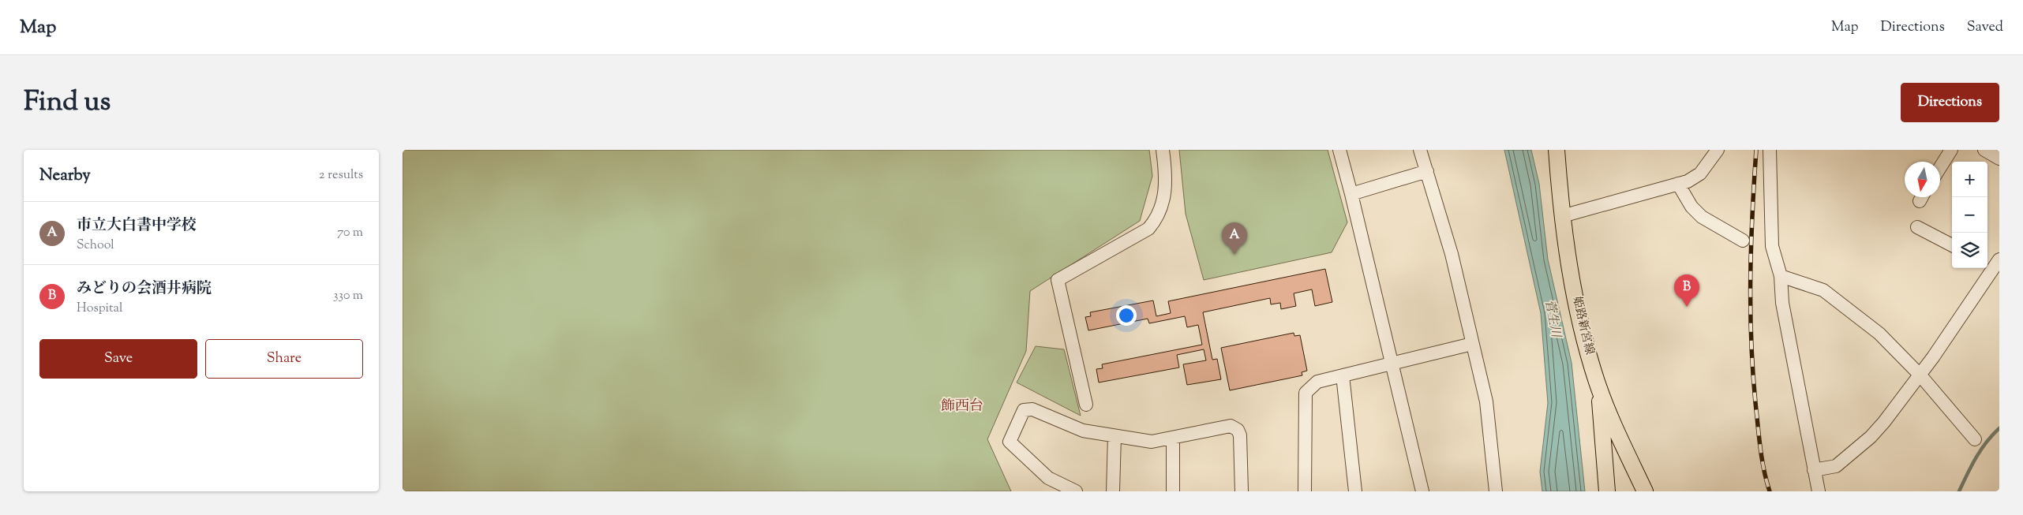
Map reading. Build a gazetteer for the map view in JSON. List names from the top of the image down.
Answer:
{
  "streets": {
    "main road": ["姫路新宮線"]
  },
  "districts": ["飾西台"],
  "water": ["菅生川"],
  "north": "bottom",
  "page": {
    "header": "Map",
    "nav": ["Map", "Directions", "Saved"],
    "title": "Find us",
    "buttons": [
      "Directions",
      ["Save", "Share"]
    ],
    "heading": ["Nearby", "2 results"],
    "map_buttons": ["+", "−"],
    "list": [
      {
        "mark": "A",
        "name": "市立大白書中学校",
        "note": "School",
        "value": "70 m"
      },
      {
        "mark": "B",
        "name": "みどりの会酒井病院",
        "note": "Hospital",
        "value": "330 m"
      }
    ],
    "pins": ["A", "B"]
  }
}
